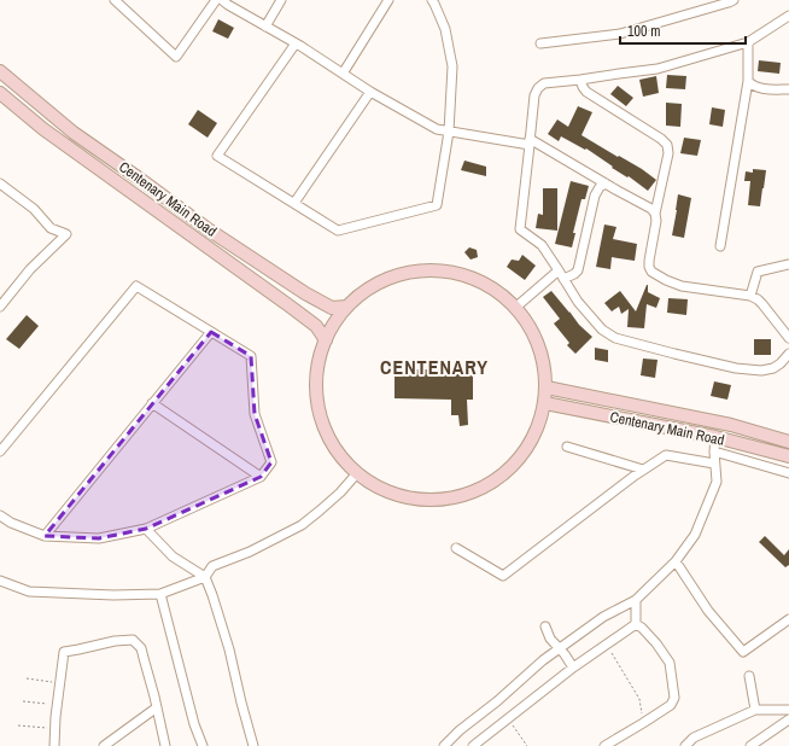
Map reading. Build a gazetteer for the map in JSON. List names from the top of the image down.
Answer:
{
  "streets": {
    "street": ["Centenary Main Road"]
  },
  "districts": ["CENTENARY"],
  "scale_bar": "100 m"
}
